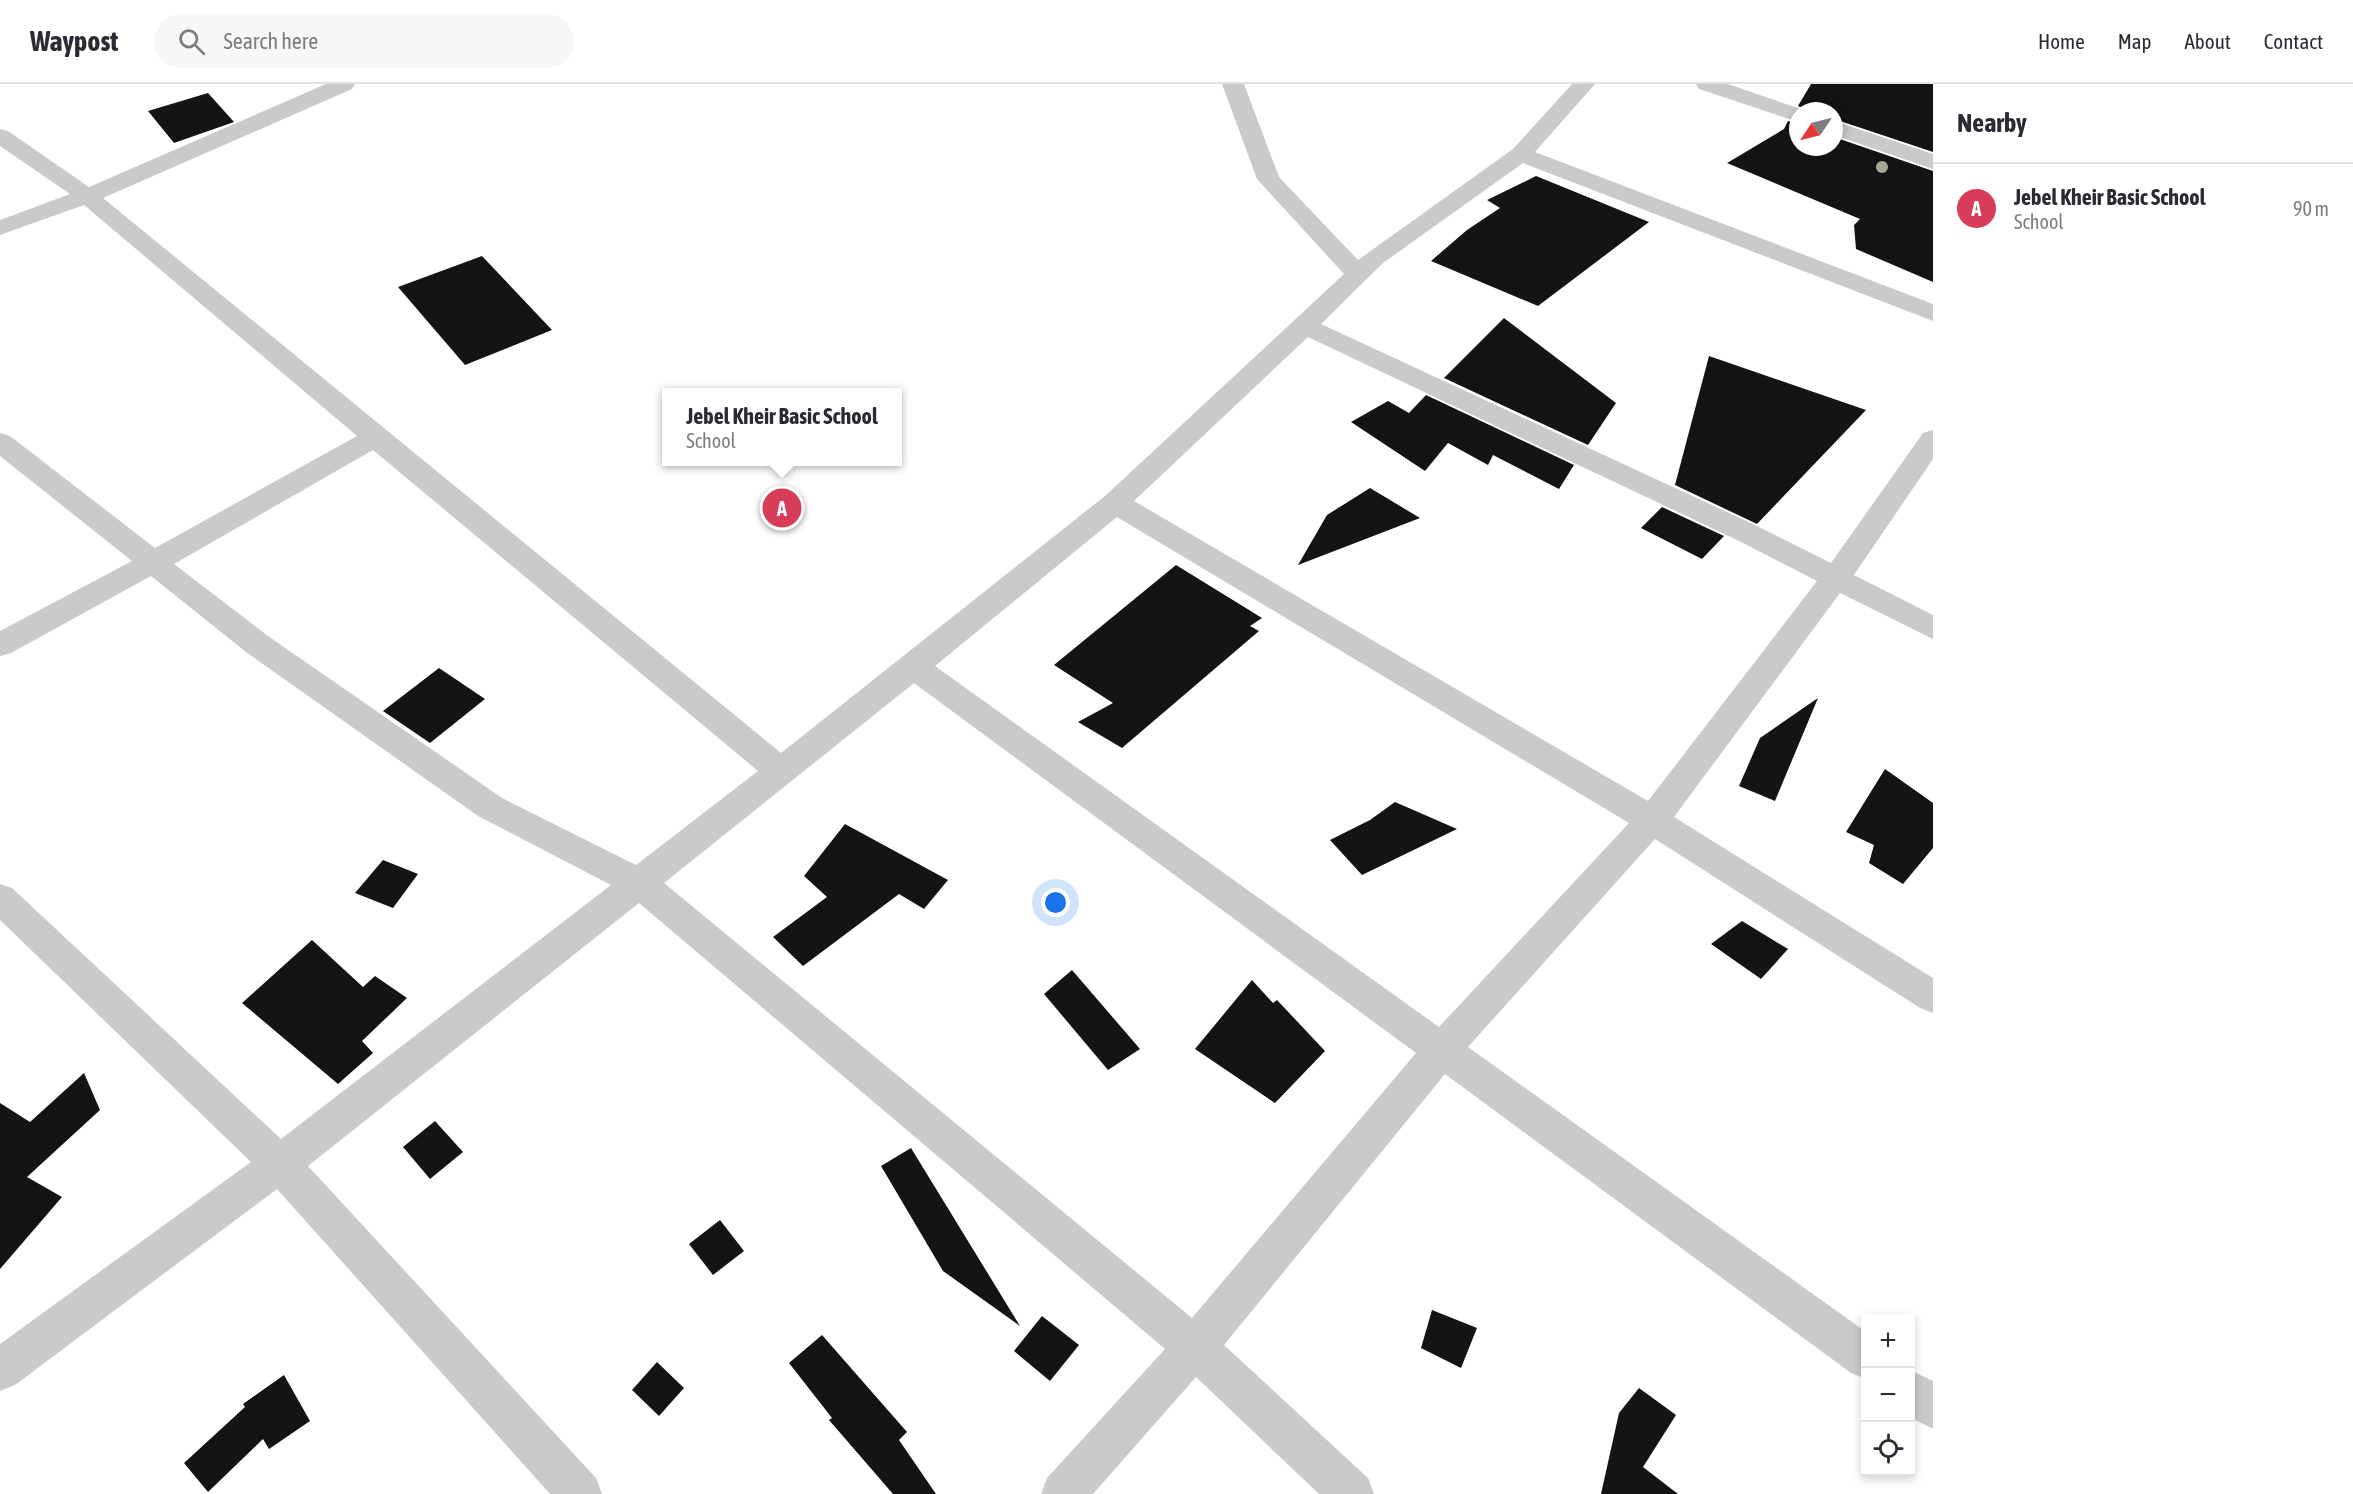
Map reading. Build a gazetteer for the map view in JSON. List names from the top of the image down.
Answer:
{
  "north": "bottom left",
  "page": {
    "header": "Waypost",
    "search": "Search here",
    "nav": [
      "Home",
      "Map",
      "About",
      "Contact"
    ],
    "heading": "Nearby",
    "list": [
      {
        "mark": "A",
        "name": "Jebel Kheir Basic School",
        "note": "School",
        "value": "90 m"
      }
    ],
    "popup": ["Jebel Kheir Basic School", "School"],
    "pins": "A",
    "map_buttons": ["+", "−"]
  }
}
